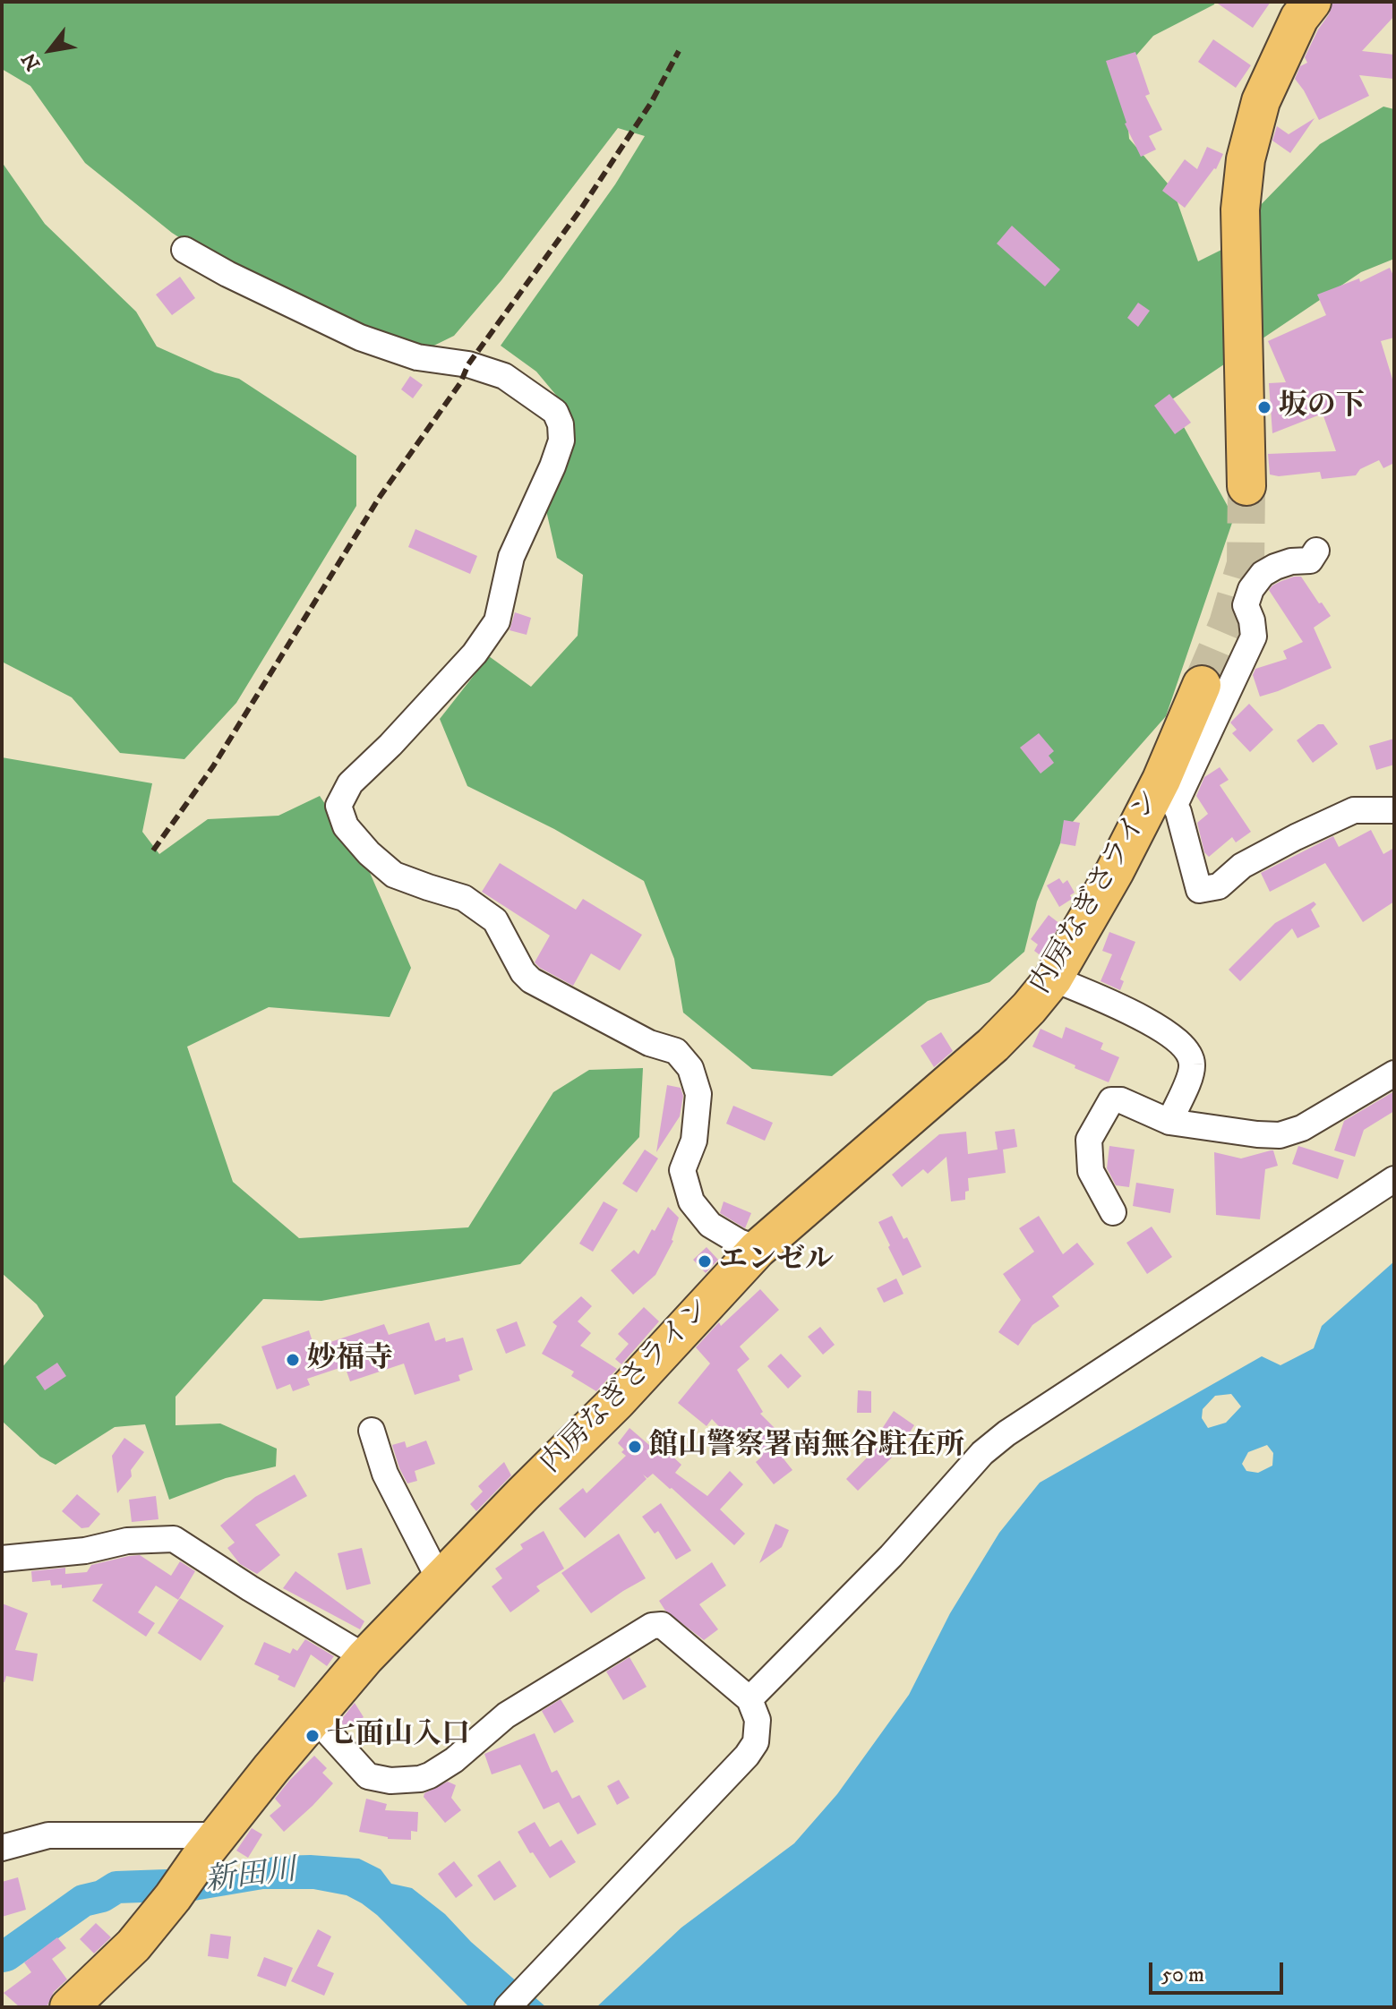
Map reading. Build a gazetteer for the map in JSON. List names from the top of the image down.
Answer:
{
  "streets": {
    "highway": ["内房なぎさライン"]
  },
  "water": ["新田川"],
  "places": [
    "坂の下",
    "エンゼル",
    "妙福寺",
    "館山警察署南無谷駐在所",
    "七面山入口"
  ],
  "scale_bar": "50 m",
  "north": "bottom left"
}
